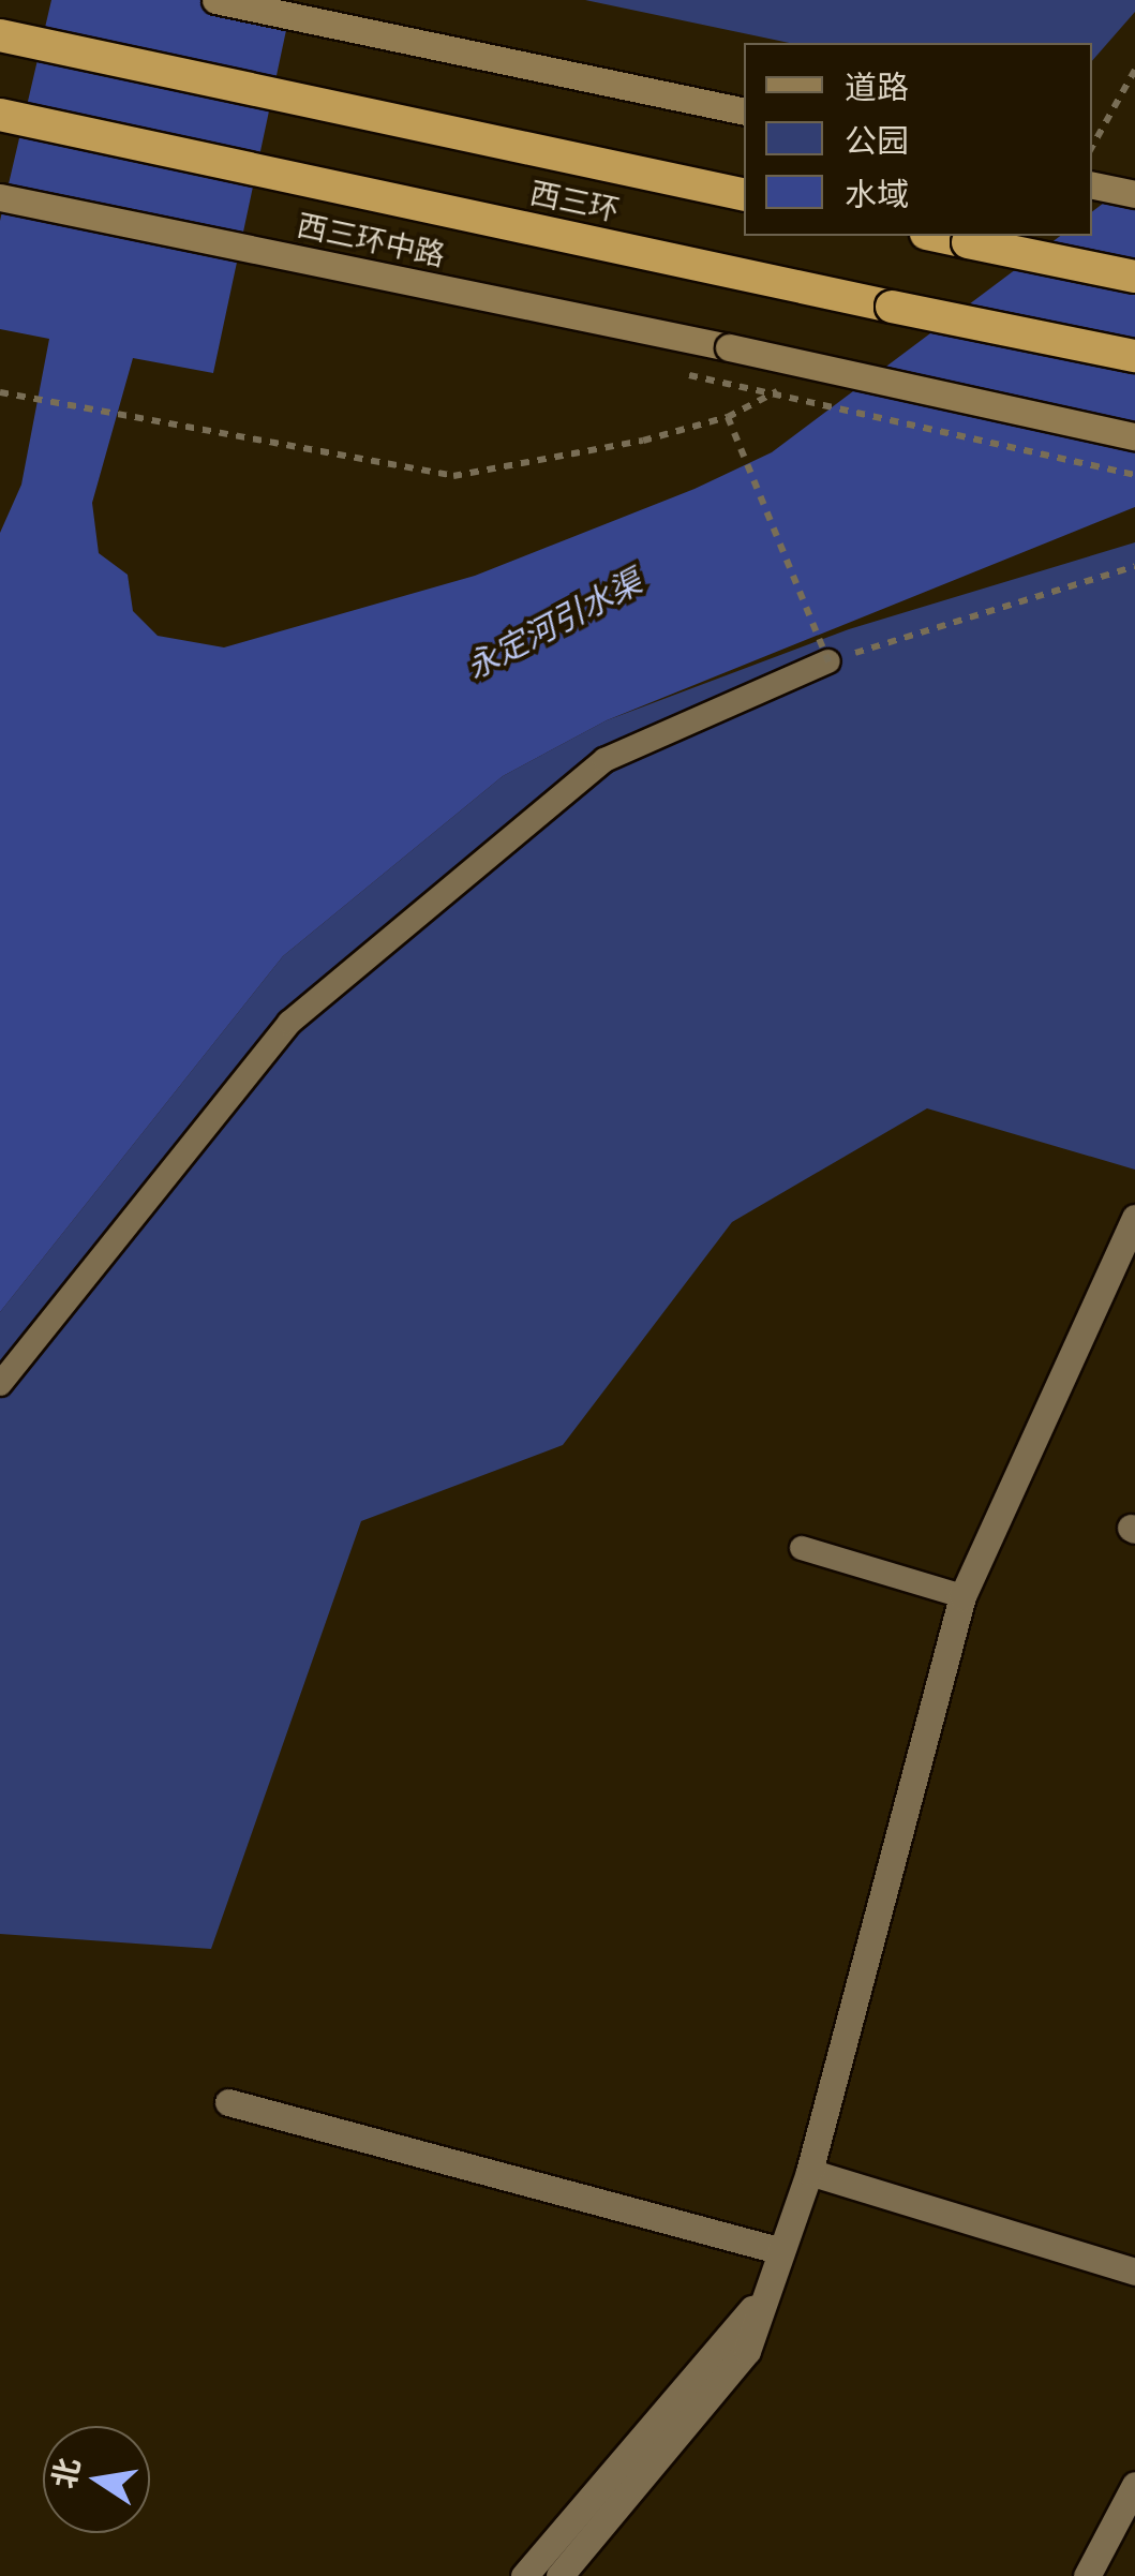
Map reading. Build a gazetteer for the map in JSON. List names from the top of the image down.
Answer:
{
  "streets": {
    "highway": ["西三环"],
    "street": ["西三环中路"]
  },
  "water": ["永定河引水渠"],
  "legend": ["道路", "公园", "水域"],
  "north": "left"
}
